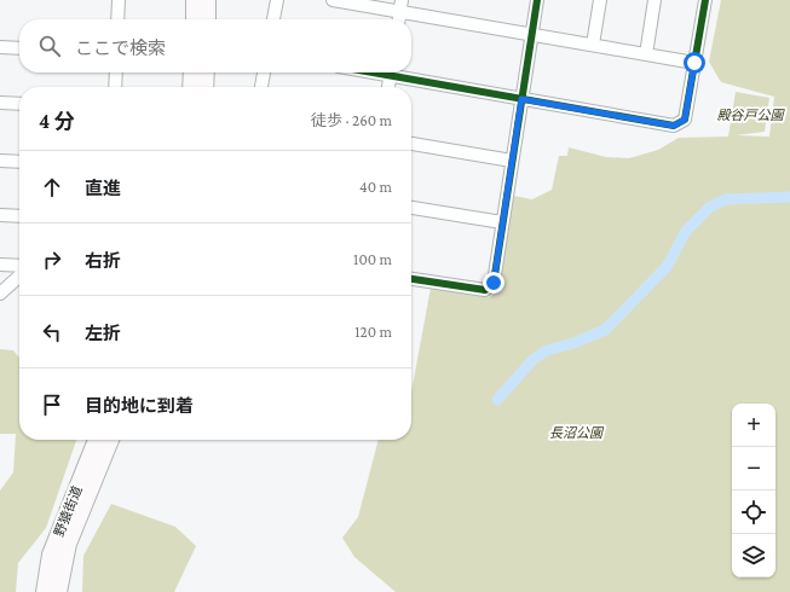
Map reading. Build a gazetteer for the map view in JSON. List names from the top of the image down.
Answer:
{
  "streets": {
    "main road": ["野猿街道"]
  },
  "parks": ["殿谷戸公園", "長沼公園"],
  "page": {
    "search": "ここで検索",
    "heading": ["4 分", "徒歩 · 260 m"],
    "list": [
      ["直進", "40 m"],
      ["右折", "100 m"],
      ["左折", "120 m"],
      "目的地に到着"
    ],
    "map_buttons": ["+", "−"]
  }
}
